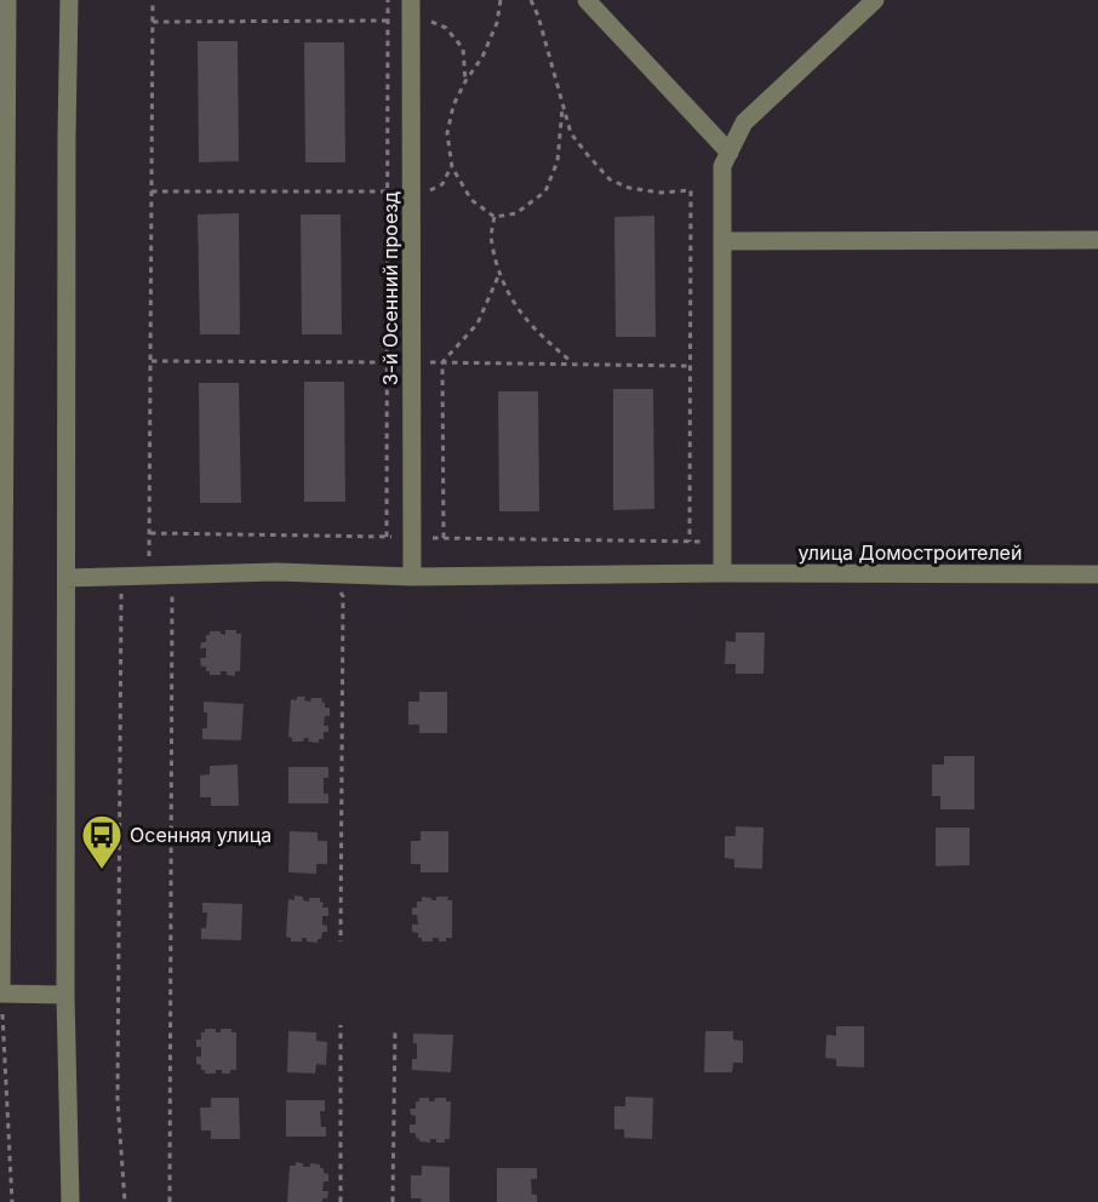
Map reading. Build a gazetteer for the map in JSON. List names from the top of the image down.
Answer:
{
  "streets": {
    "street": ["3-й Осенний проезд", "улица Домостроителей"]
  },
  "crossings": [
    ["3-й Осенний проезд", "улица Домостроителей"]
  ],
  "places": {
    "bus stop": ["Осенняя улица"]
  }
}
